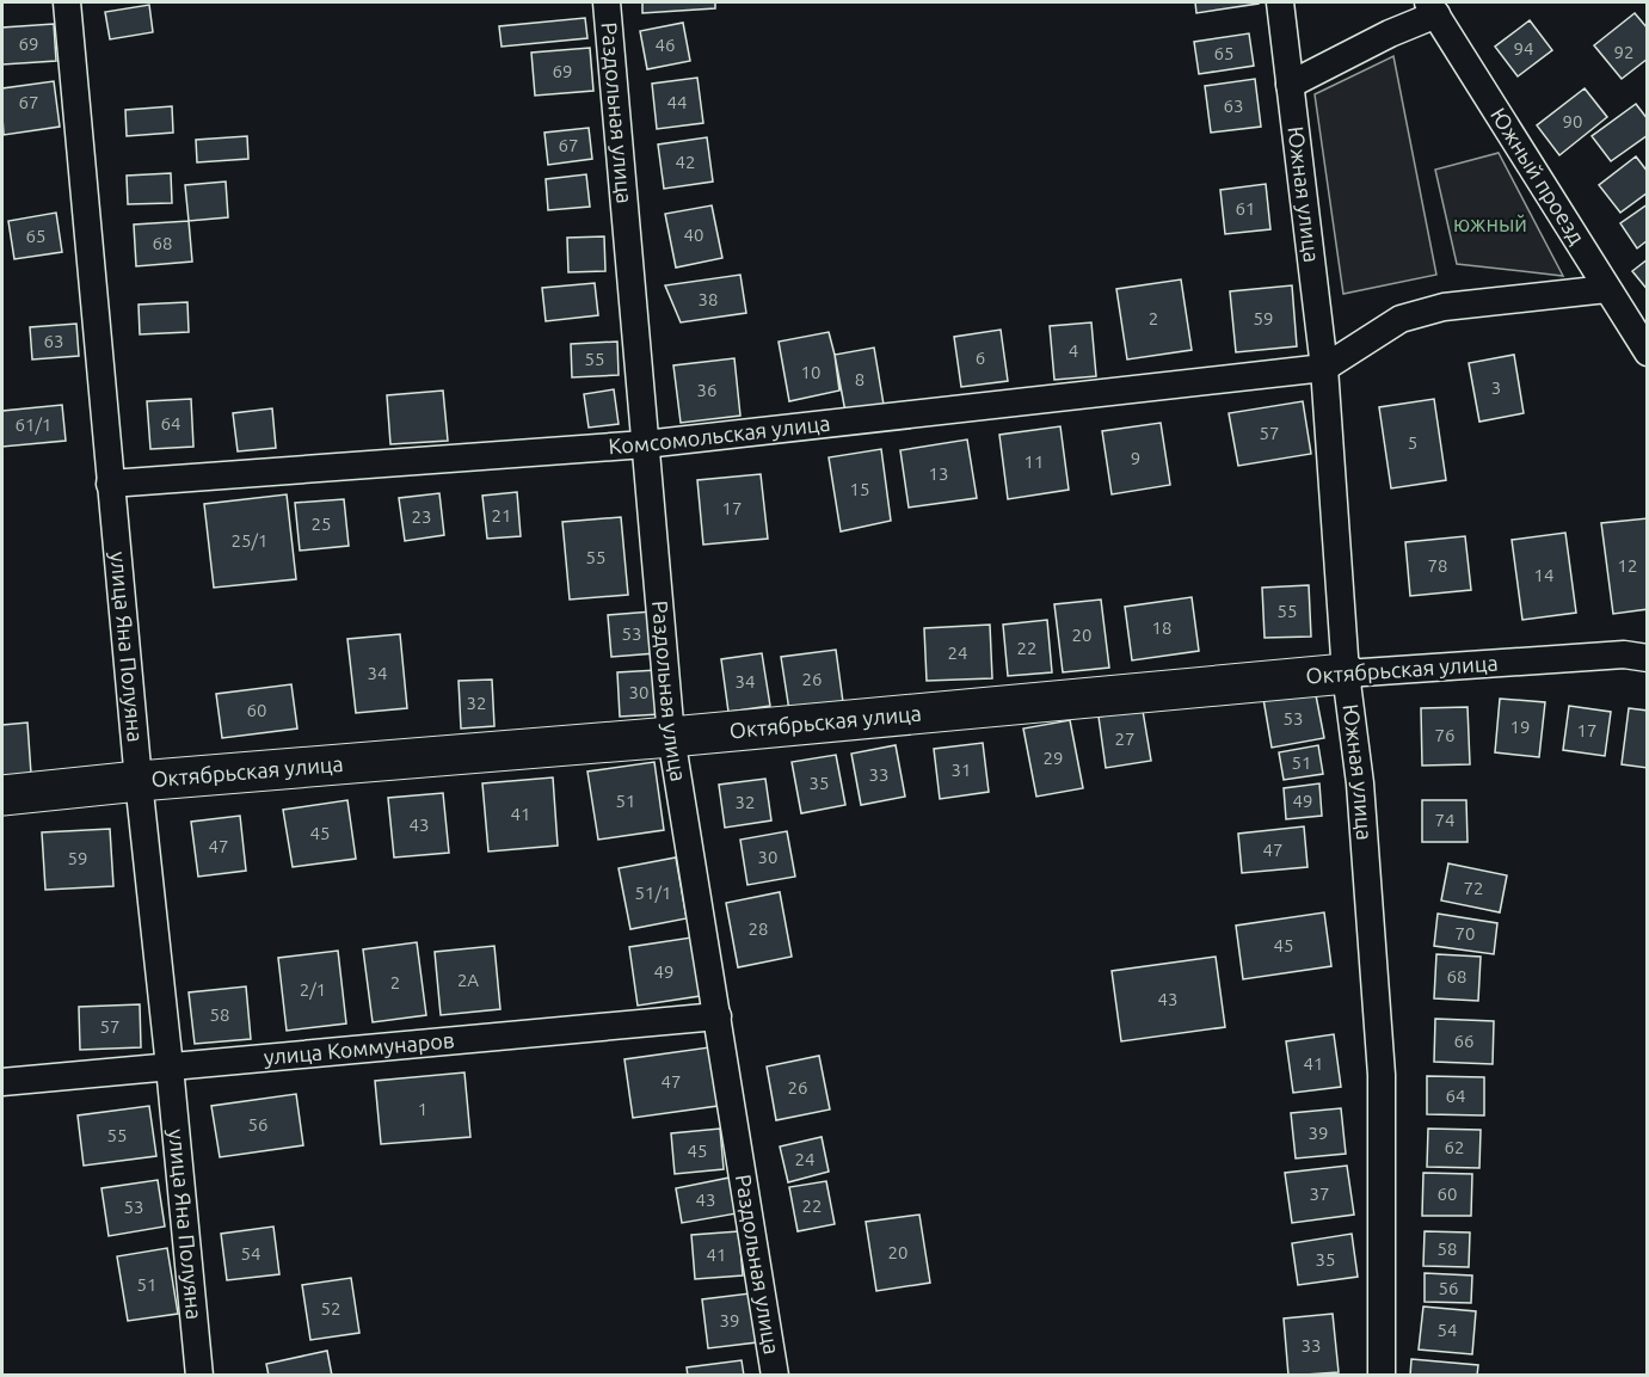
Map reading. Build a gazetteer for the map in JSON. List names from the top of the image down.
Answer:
{
  "streets": {
    "street": [
      "Раздольная улица",
      "Южный проезд",
      "Южная улица",
      "Комсомольская улица",
      "улица Яна Полуяна",
      "Октябрьская улица",
      "улица Коммунаров"
    ]
  },
  "crossings": [
    ["Раздольная улица", "Комсомольская улица"],
    ["Раздольная улица", "Октябрьская улица"],
    ["Раздольная улица", "улица Коммунаров"],
    ["Южная улица", "Комсомольская улица"],
    ["Южная улица", "Октябрьская улица"],
    ["Комсомольская улица", "улица Яна Полуяна"],
    ["улица Яна Полуяна", "Октябрьская улица"],
    ["улица Яна Полуяна", "улица Коммунаров"]
  ],
  "parks": ["южный"],
  "house_numbers": [
    "69",
    "46",
    "94",
    "92",
    "65",
    "69",
    "67",
    "44",
    "63",
    "90",
    "67",
    "42",
    "61",
    "40",
    "65",
    "68",
    "38",
    "2",
    "59",
    "63",
    "4",
    "6",
    "55",
    "10",
    "8",
    "3",
    "36",
    "64",
    "61/1",
    "57",
    "5",
    "9",
    "11",
    "13",
    "15",
    "17",
    "21",
    "23",
    "25",
    "25/1",
    "55",
    "78",
    "12",
    "14",
    "55",
    "18",
    "53",
    "20",
    "22",
    "24",
    "34",
    "26",
    "34",
    "30",
    "32",
    "60",
    "53",
    "19",
    "17",
    "76",
    "27",
    "29",
    "51",
    "31",
    "33",
    "35",
    "51",
    "49",
    "32",
    "41",
    "74",
    "43",
    "45",
    "47",
    "47",
    "30",
    "59",
    "72",
    "51/1",
    "28",
    "70",
    "45",
    "49",
    "68",
    "2А",
    "2",
    "2/1",
    "43",
    "58",
    "57",
    "66",
    "41",
    "47",
    "26",
    "64",
    "1",
    "56",
    "39",
    "55",
    "62",
    "45",
    "24",
    "37",
    "60",
    "43",
    "22",
    "53",
    "58",
    "20",
    "54",
    "41",
    "35",
    "51",
    "56",
    "52",
    "39",
    "54",
    "33"
  ]
}
